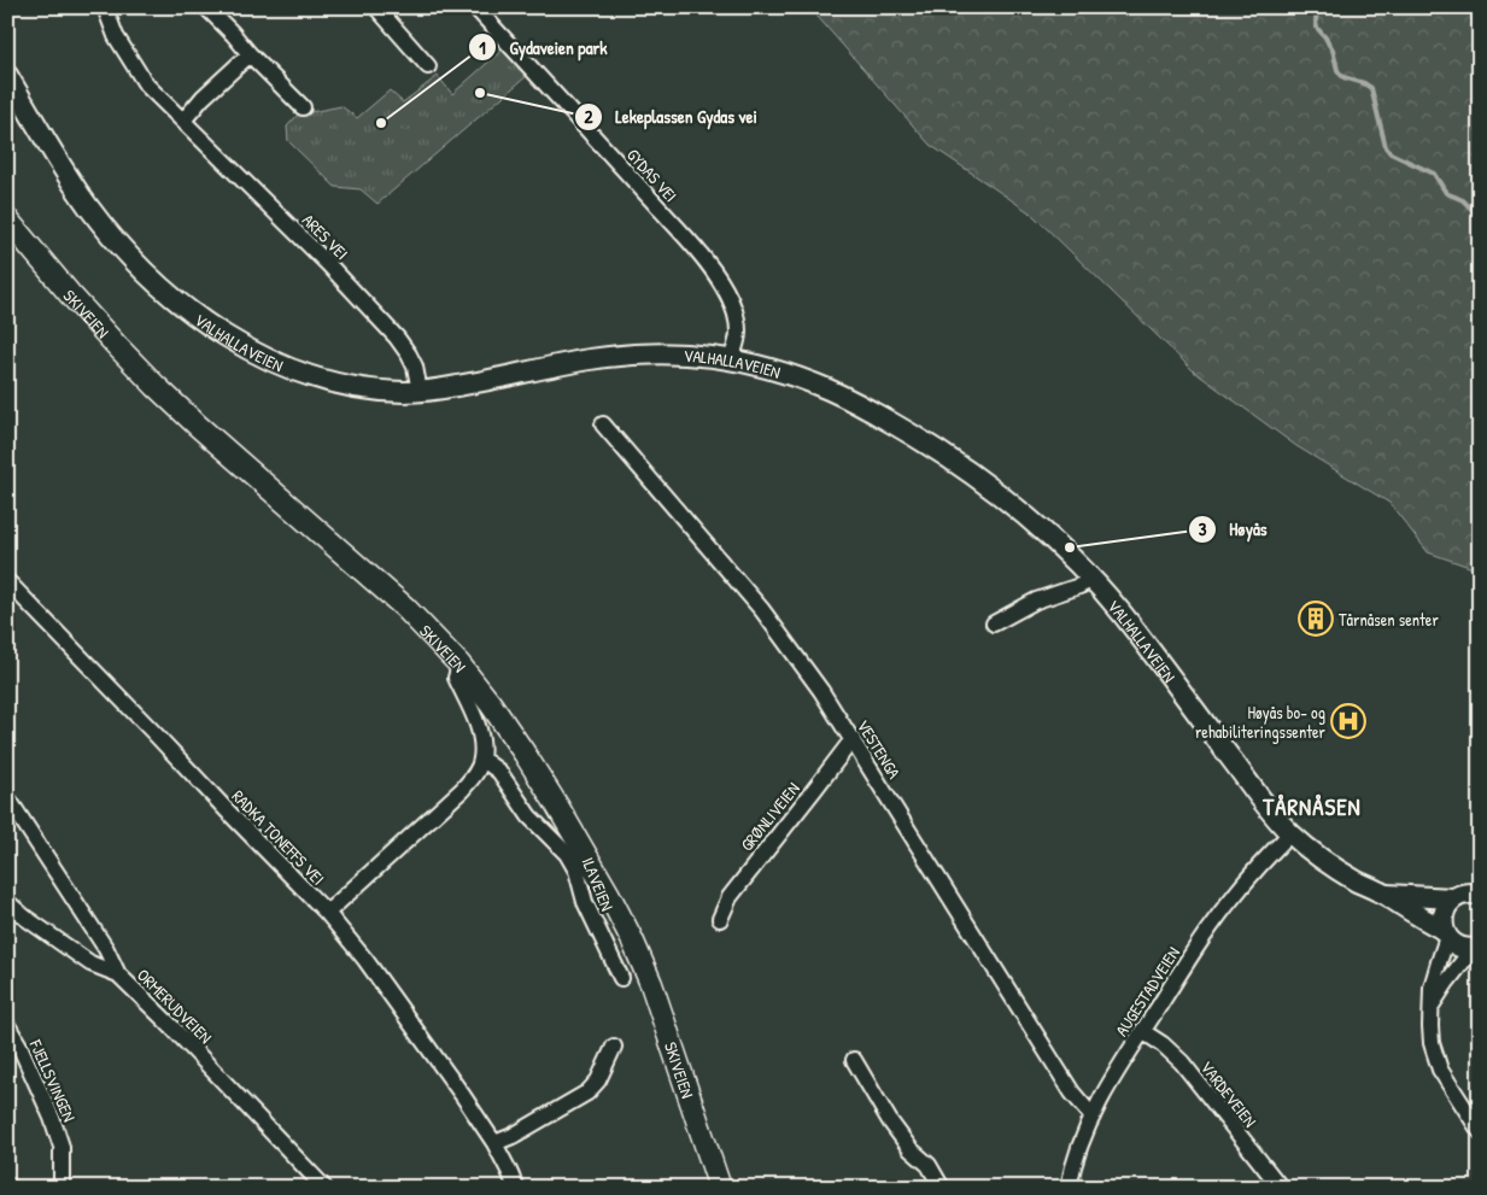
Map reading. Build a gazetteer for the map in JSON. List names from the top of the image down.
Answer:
{
  "streets": {
    "main road": ["SKIVEIEN"],
    "street": [
      "GYDAS VEI",
      "ARES VEI",
      "VALHALLAVEIEN",
      "VESTENGA",
      "GRØNLIVEIEN",
      "RADKA TONEFFS VEI",
      "ILAVEIEN",
      "AUGESTADVEIEN",
      "ORMERUDVEIEN",
      "FJELLSVINGEN",
      "VARDEVEIEN"
    ]
  },
  "crossings": [
    ["GYDAS VEI", "VALHALLAVEIEN"],
    ["ARES VEI", "VALHALLAVEIEN"],
    ["VALHALLAVEIEN", "AUGESTADVEIEN"],
    ["VESTENGA", "GRØNLIVEIEN"],
    ["VESTENGA", "AUGESTADVEIEN"],
    ["AUGESTADVEIEN", "VARDEVEIEN"]
  ],
  "districts": ["TÅRNÅSEN"],
  "places": {
    "other": ["Lekeplassen Gydas vei", "Gydaveien park", "Høyås"],
    "building": ["Tårnåsen senter"],
    "hospital": ["Høyås bo- og rehabiliteringssenter"]
  }
}
